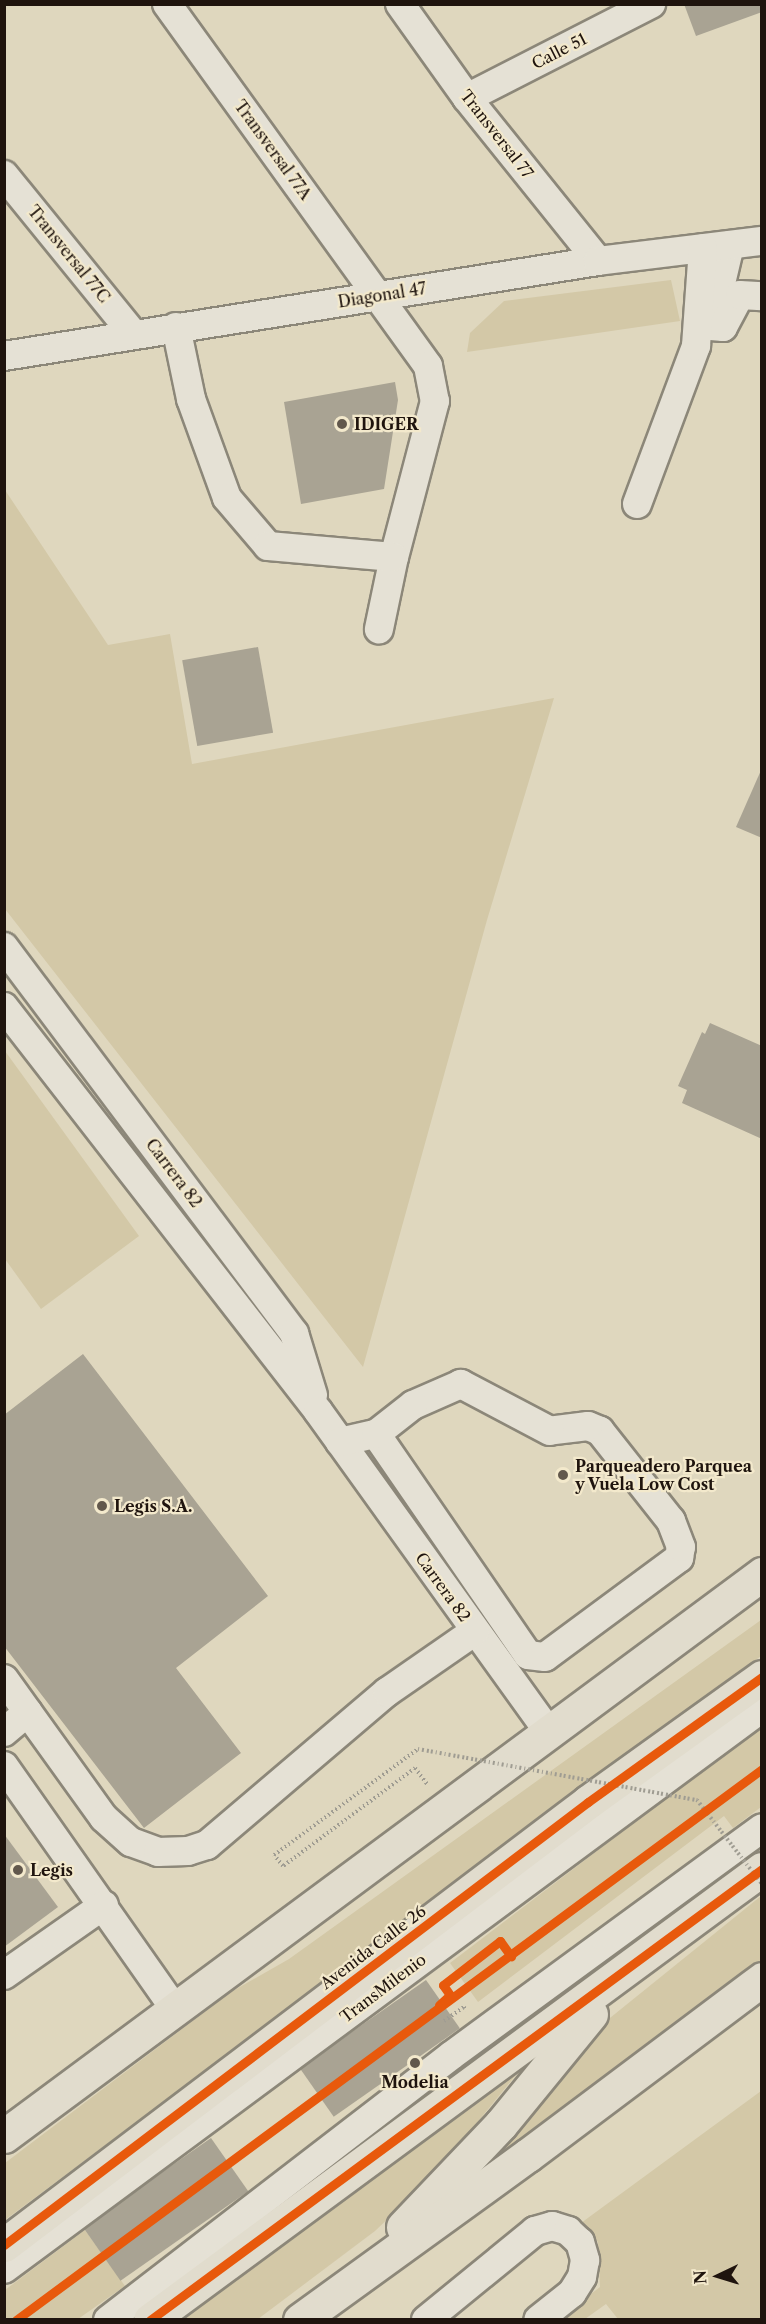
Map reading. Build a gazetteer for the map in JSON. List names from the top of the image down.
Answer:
{
  "streets": {
    "main road": ["Avenida Calle 26"],
    "street": [
      "Calle 51",
      "Transversal 77",
      "Transversal 77A",
      "Transversal 77C",
      "Diagonal 47",
      "Carrera 82",
      "TransMilenio"
    ]
  },
  "crossings": [
    ["Calle 51", "Transversal 77"],
    ["Transversal 77", "Diagonal 47"],
    ["Transversal 77A", "Diagonal 47"],
    ["Transversal 77C", "Diagonal 47"]
  ],
  "places": [
    "IDIGER",
    "Parqueadero Parquea y Vuela Low Cost",
    "Legis S.A.",
    "Legis",
    "Modelia"
  ],
  "north": "left"
}
